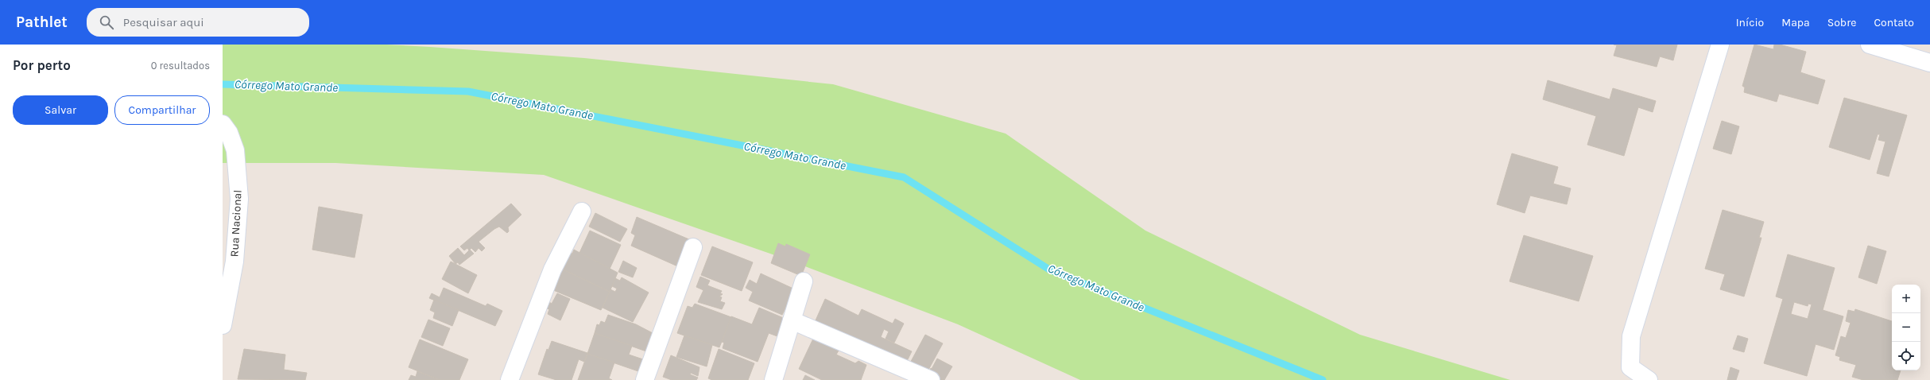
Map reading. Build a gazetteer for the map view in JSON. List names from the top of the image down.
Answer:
{
  "streets": {
    "street": ["Rua Nacional"]
  },
  "water": ["Córrego Mato Grande"],
  "page": {
    "header": "Pathlet",
    "search": "Pesquisar aqui",
    "nav": [
      "Início",
      "Mapa",
      "Sobre",
      "Contato"
    ],
    "heading": ["Por perto", "0 resultados"],
    "buttons": ["Salvar", "Compartilhar"],
    "map_buttons": ["+", "−"]
  }
}
